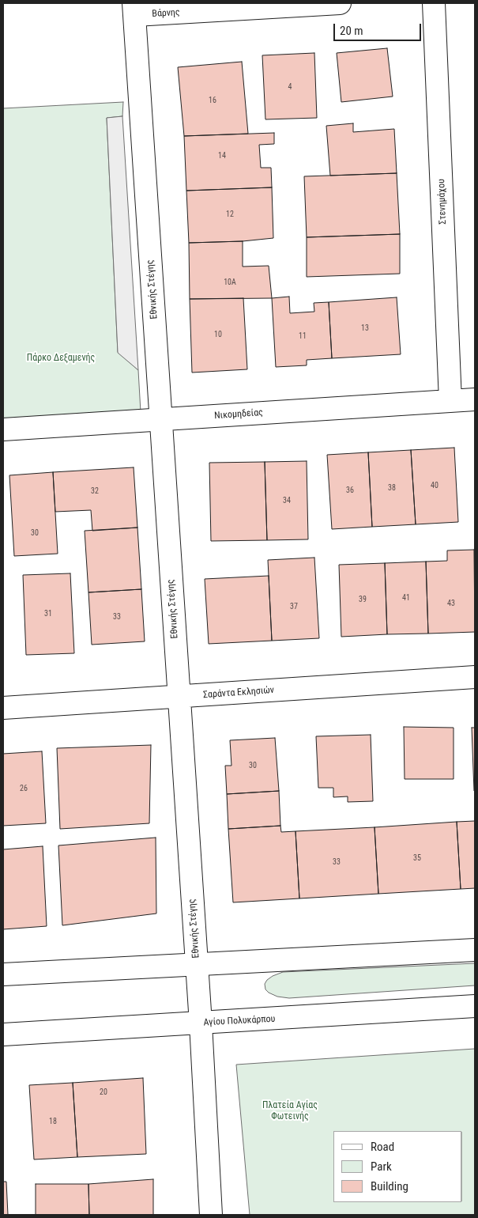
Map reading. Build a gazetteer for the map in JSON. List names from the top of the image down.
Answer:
{
  "streets": {
    "street": [
      "Βάρνης",
      "Στενημάχου",
      "Εθνικής Στέγης",
      "Νικομηδείας",
      "Σαράντα Εκλησιών",
      "Αγίου Πολυκάρπου"
    ]
  },
  "crossings": [
    ["Βάρνης", "Εθνικής Στέγης"],
    ["Στενημάχου", "Νικομηδείας"],
    ["Εθνικής Στέγης", "Νικομηδείας"],
    ["Εθνικής Στέγης", "Σαράντα Εκλησιών"],
    ["Εθνικής Στέγης", "Αγίου Πολυκάρπου"]
  ],
  "parks": ["Πάρκο Δεξαμενής", "Πλατεία Αγίας Φωτεινής"],
  "house_numbers": [
    "4",
    "16",
    "14",
    "12",
    "10Α",
    "13",
    "10",
    "11",
    "40",
    "38",
    "36",
    "32",
    "34",
    "30",
    "41",
    "39",
    "43",
    "37",
    "31",
    "33",
    "30",
    "26",
    "35",
    "33",
    "20",
    "18"
  ],
  "legend": ["Road", "Park", "Building"],
  "scale_bar": "20 m"
}
